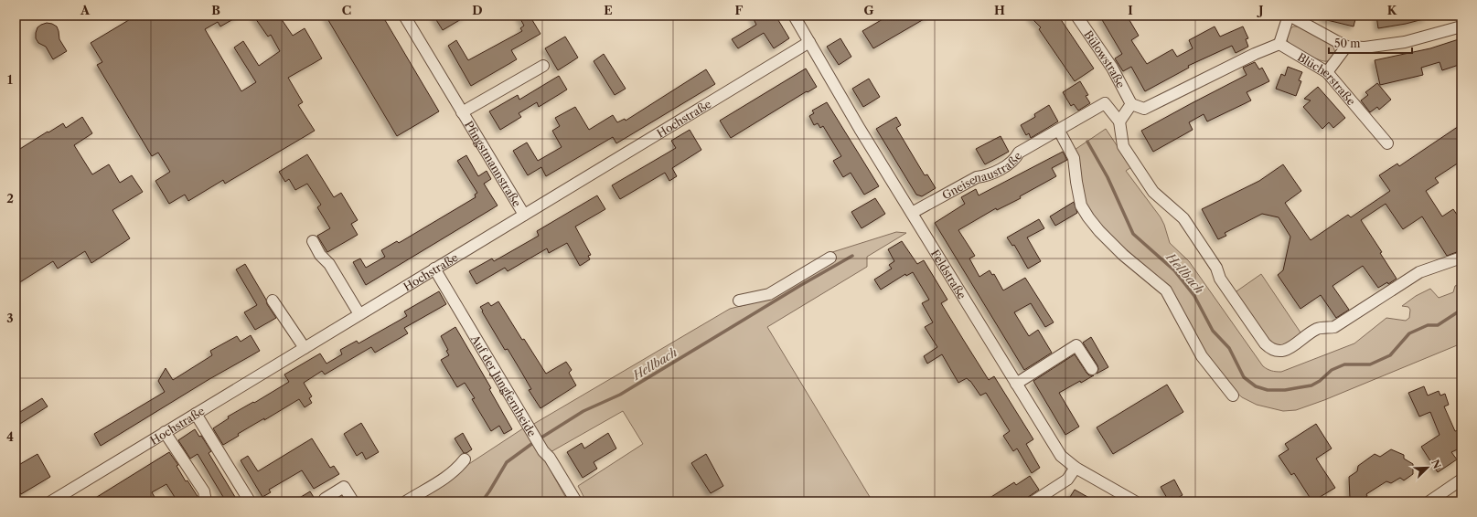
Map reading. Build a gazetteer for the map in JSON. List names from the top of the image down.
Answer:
{
  "streets": {
    "street": [
      "Bülowstraße",
      "Blücherstraße",
      "Hochstraße",
      "Pfingstmannstraße",
      "Gneisenaustraße",
      "Feldstraße",
      "Auf der Jungfernheide"
    ]
  },
  "crossings": [
    ["Hochstraße", "Pfingstmannstraße"],
    ["Hochstraße", "Feldstraße"],
    ["Hochstraße", "Auf der Jungfernheide"],
    ["Gneisenaustraße", "Feldstraße"]
  ],
  "water": ["Hellbach"],
  "scale_bar": "50 m",
  "north": "top right",
  "grid": {
    "columns": [
      "A",
      "B",
      "C",
      "D",
      "E",
      "F",
      "G",
      "H",
      "I",
      "J",
      "K"
    ],
    "rows": [
      "1",
      "2",
      "3",
      "4"
    ]
  }
}
